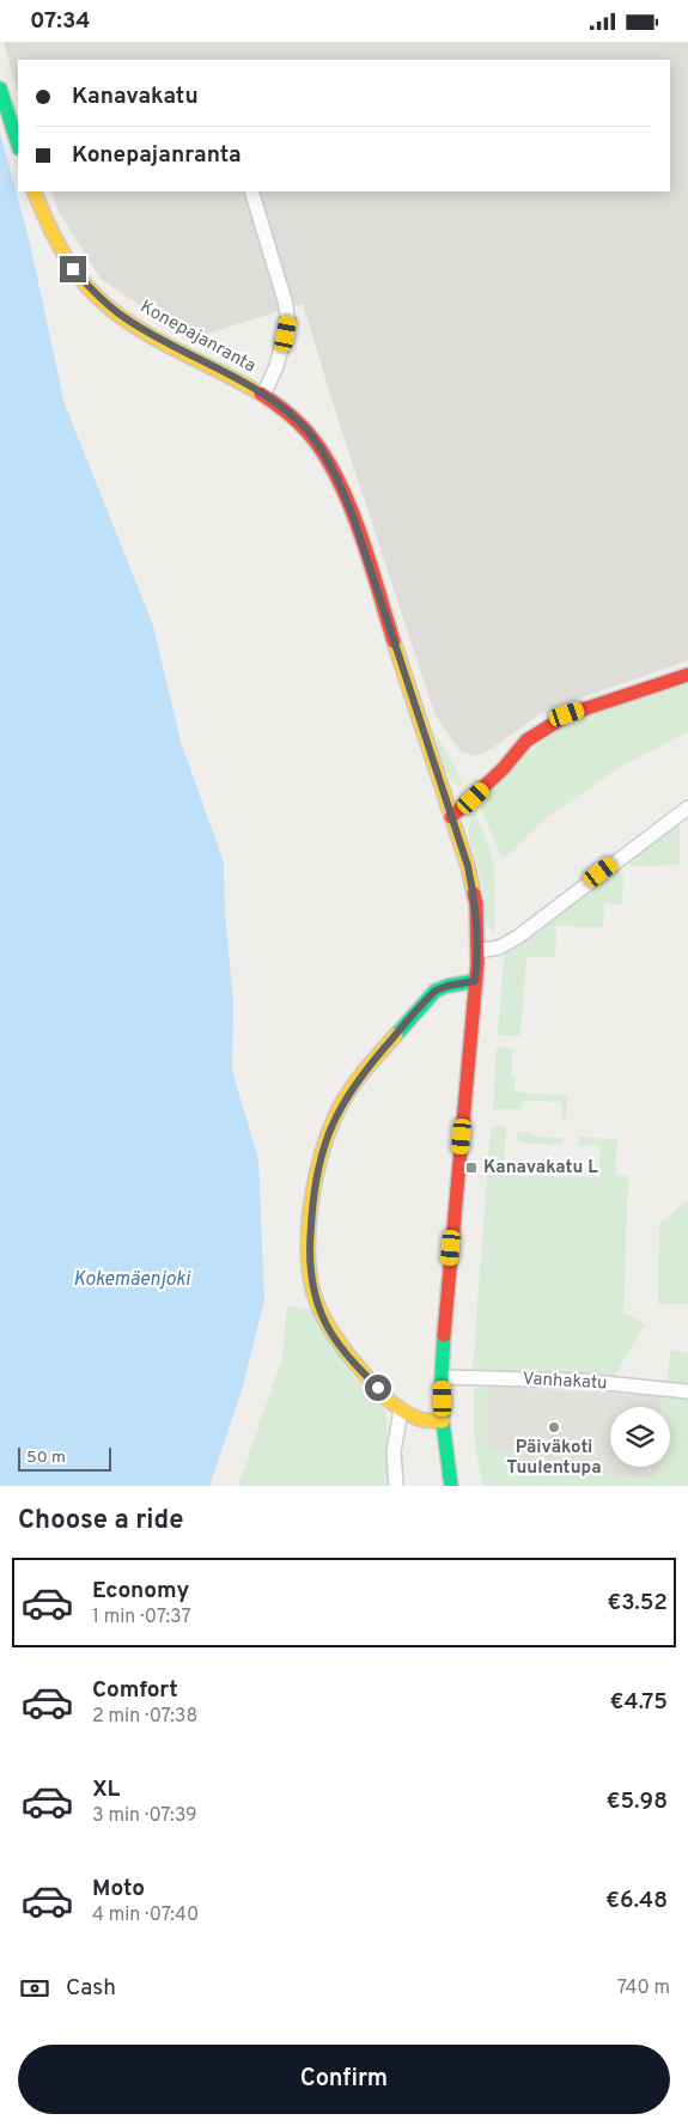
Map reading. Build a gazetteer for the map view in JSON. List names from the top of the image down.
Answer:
{
  "streets": {
    "main road": ["Konepajanranta"],
    "street": ["Vanhakatu"]
  },
  "crossings": [
    ["Konepajanranta", "Vanhakatu"]
  ],
  "water": ["Kokemäenjoki"],
  "places": {
    "transit": ["Kanavakatu L"],
    "other": ["Päiväkoti Tuulentupa"]
  },
  "scale_bar": "50 m",
  "page": {
    "status": "07:34",
    "banner": ["Kanavakatu", "Konepajanranta"],
    "scale": "50 m",
    "heading": "Choose a ride",
    "list": [
      {
        "name": "Economy",
        "note": "1 min · 07:37",
        "value": "€3.52"
      },
      {
        "name": "Comfort",
        "note": "2 min · 07:38",
        "value": "€4.75"
      },
      {
        "name": "XL",
        "note": "3 min · 07:39",
        "value": "€5.98"
      },
      {
        "name": "Moto",
        "note": "4 min · 07:40",
        "value": "€6.48"
      }
    ],
    "pay": ["Cash", "740 m"],
    "buttons": "Confirm"
  }
}
